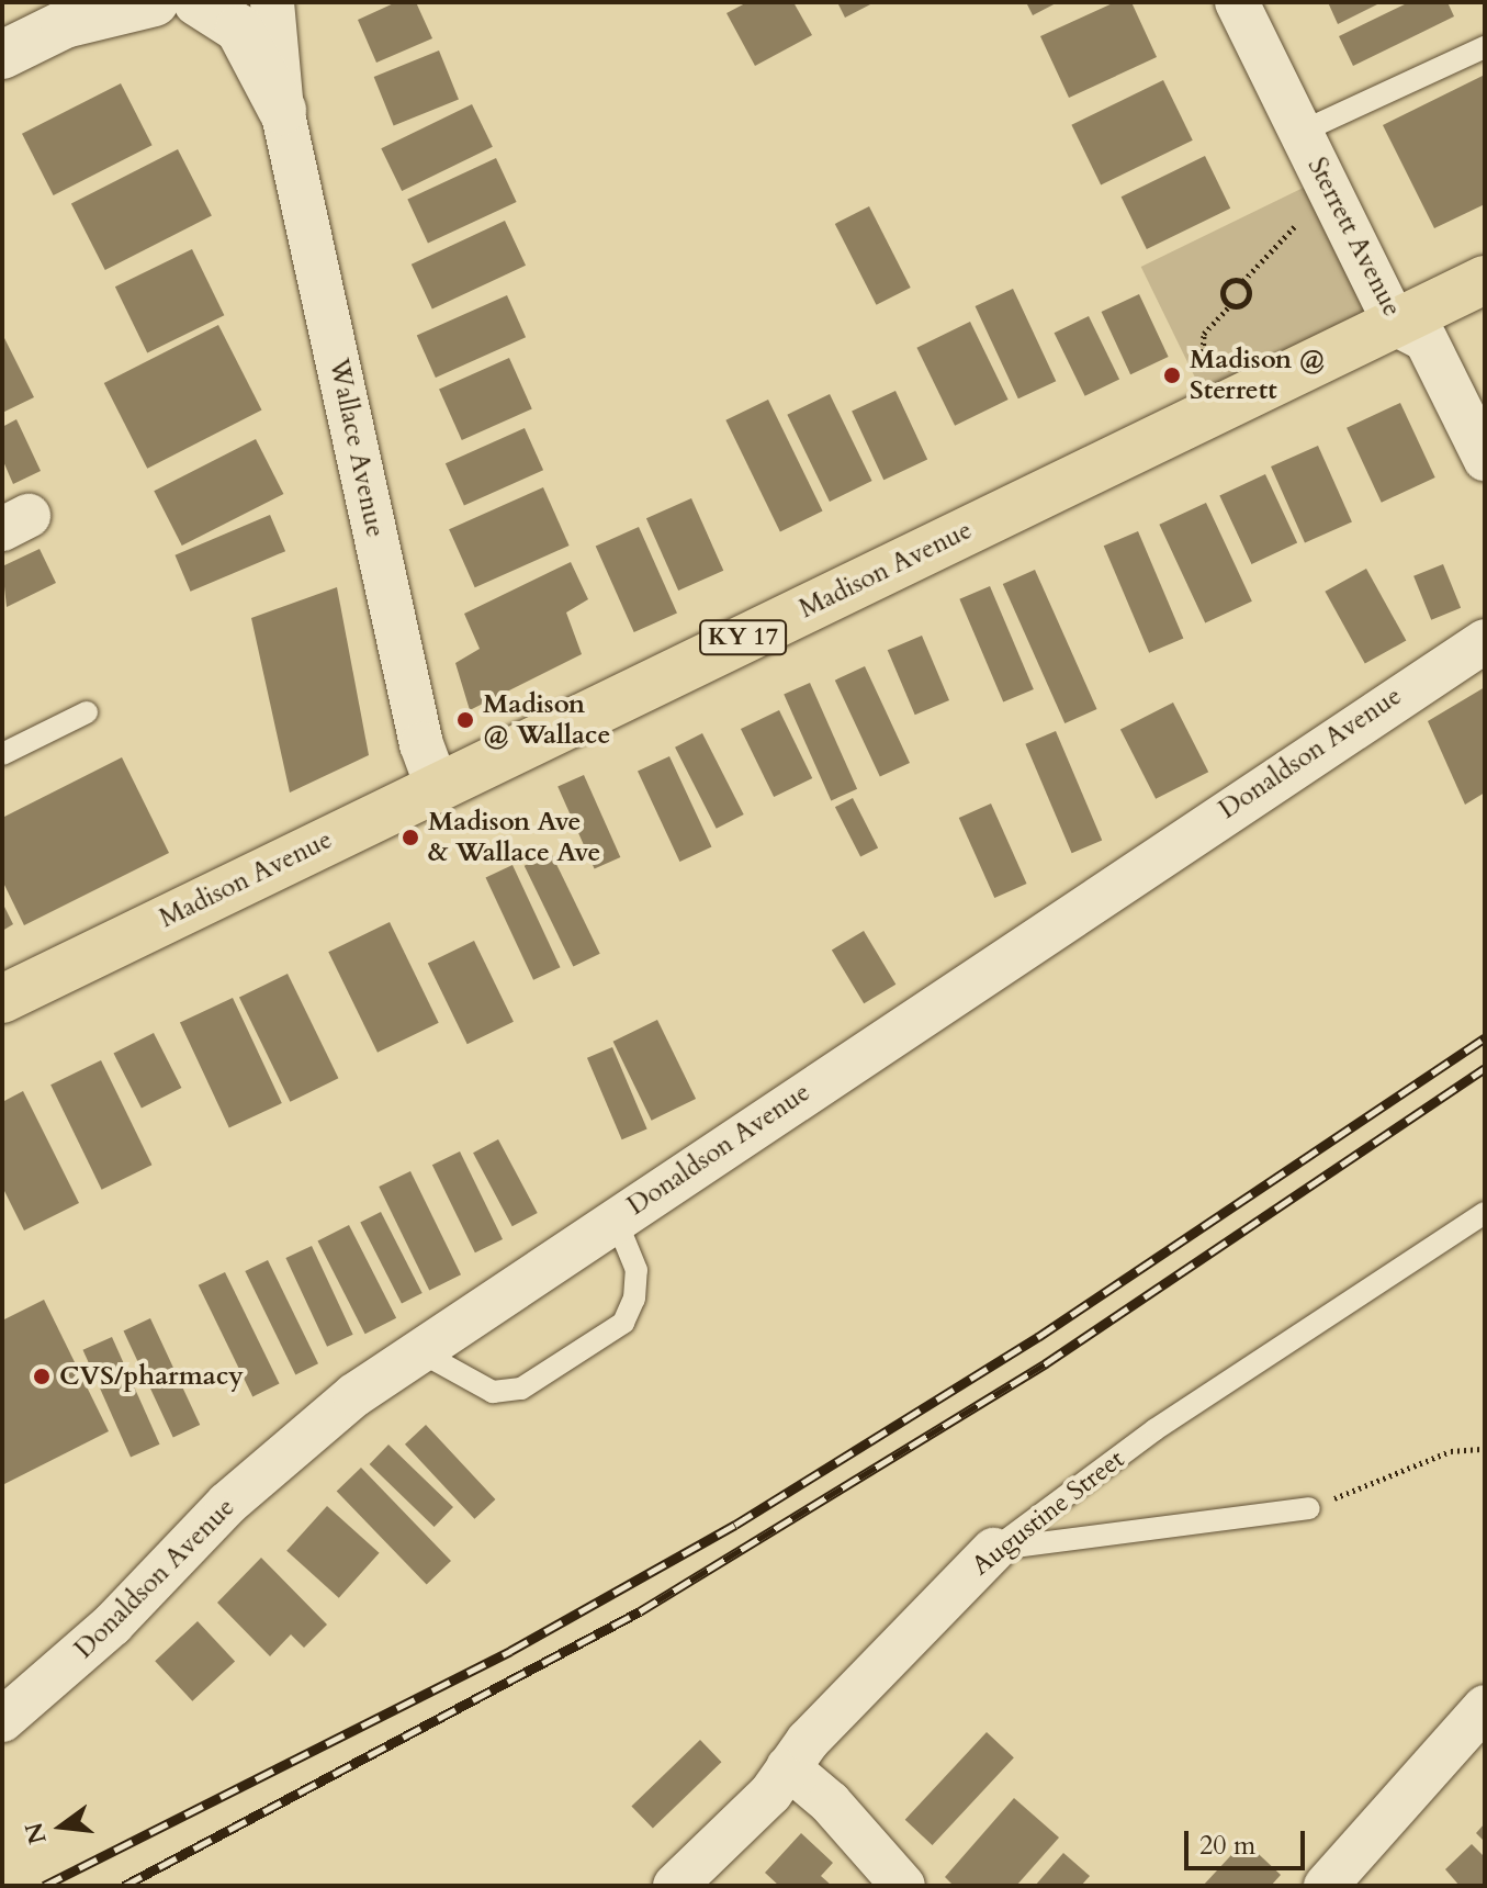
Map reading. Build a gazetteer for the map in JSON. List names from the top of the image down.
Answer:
{
  "streets": {
    "main road": ["Madison Avenue", "KY 17"],
    "street": [
      "Sterrett Avenue",
      "Wallace Avenue",
      "Donaldson Avenue",
      "Augustine Street"
    ]
  },
  "crossings": [
    ["Sterrett Avenue", "Madison Avenue"],
    ["Wallace Avenue", "Madison Avenue"]
  ],
  "places": [
    "Madison @ Sterrett",
    "Madison @ Wallace",
    "Madison Ave & Wallace Ave",
    "CVS/pharmacy"
  ],
  "scale_bar": "20 m",
  "north": "left"
}
